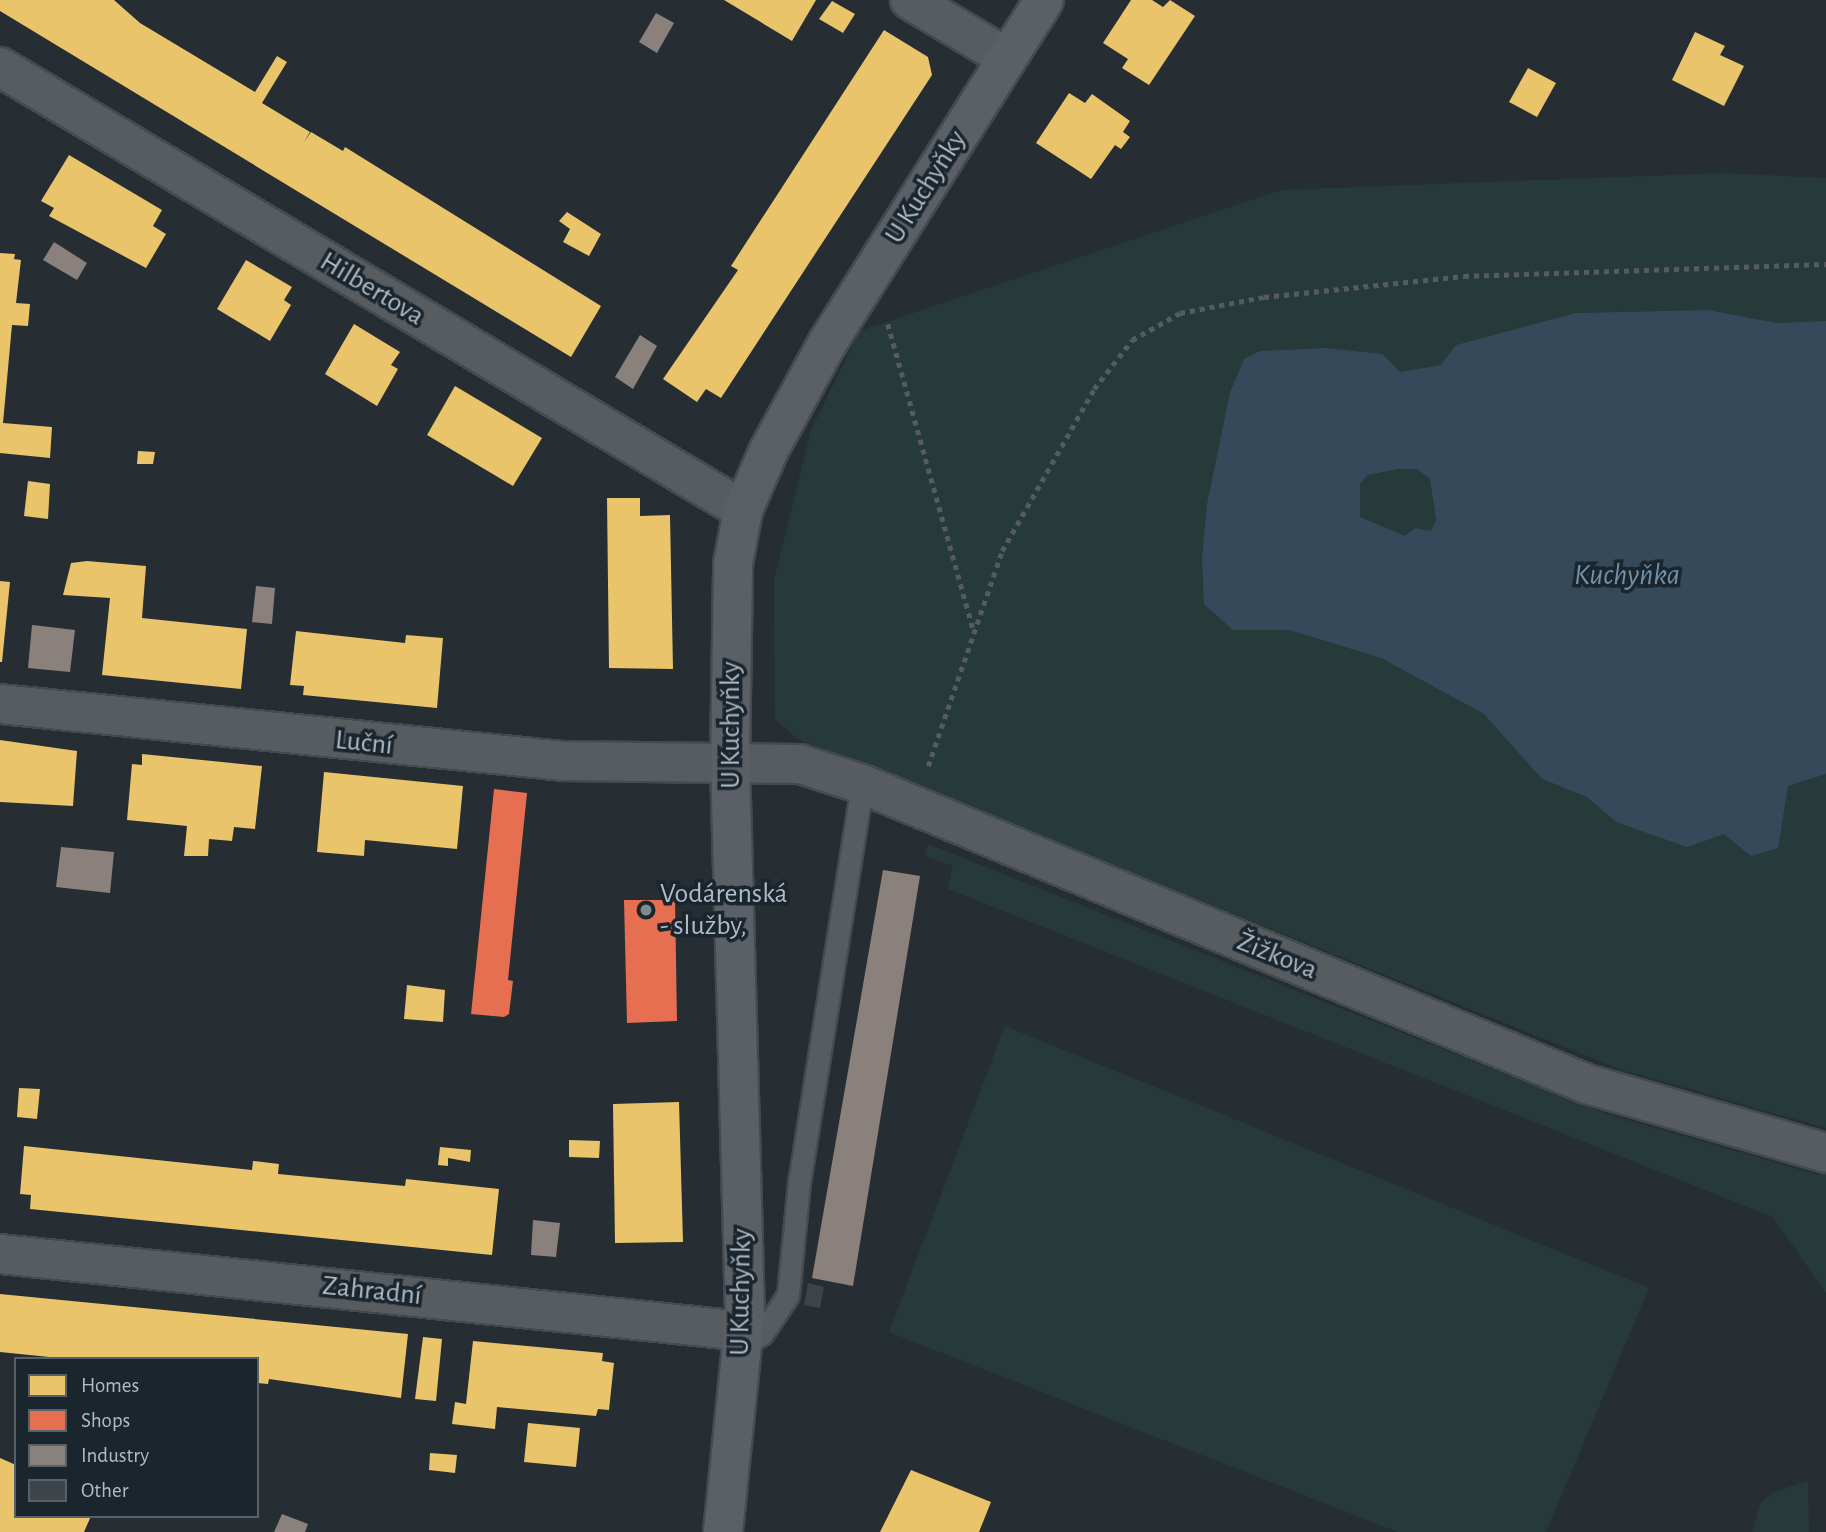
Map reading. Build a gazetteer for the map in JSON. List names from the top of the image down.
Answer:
{
  "streets": {
    "street": [
      "U Kuchyňky",
      "Hilbertova",
      "Luční",
      "Žižkova",
      "Zahradní"
    ]
  },
  "crossings": [
    ["U Kuchyňky", "Hilbertova"],
    ["U Kuchyňky", "Luční"],
    ["U Kuchyňky", "Žižkova"],
    ["U Kuchyňky", "Zahradní"],
    ["Luční", "Žižkova"]
  ],
  "water": ["Kuchyňka"],
  "places": ["Vodárenská - služby,"],
  "legend": [
    "Homes",
    "Shops",
    "Industry",
    "Other"
  ]
}
